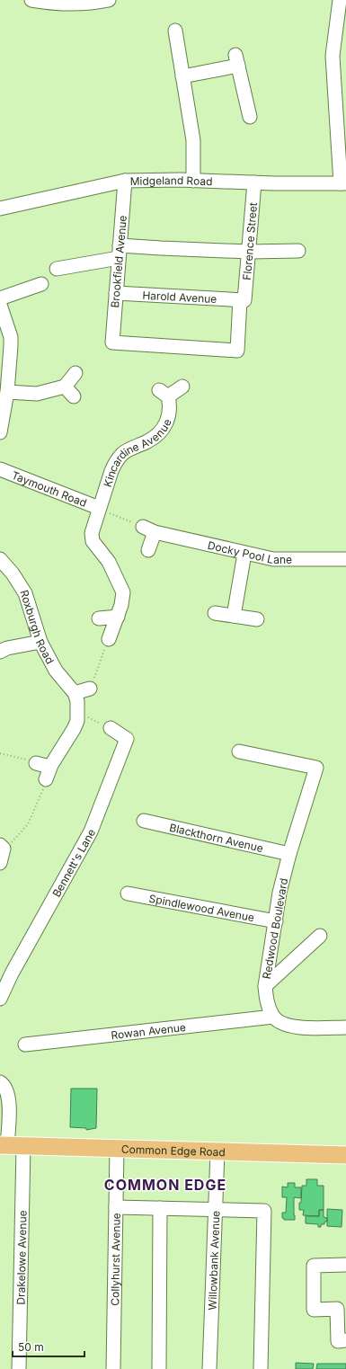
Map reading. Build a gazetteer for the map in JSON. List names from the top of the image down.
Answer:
{
  "streets": {
    "main road": ["Common Edge Road"],
    "street": [
      "Midgeland Road",
      "Florence Street",
      "Brookfield Avenue",
      "Harold Avenue",
      "Kincardine Avenue",
      "Taymouth Road",
      "Docky Pool Lane",
      "Roxburgh Road",
      "Blackthorn Avenue",
      "Bennett's Lane",
      "Spindlewood Avenue",
      "Redwood Boulevard",
      "Rowan Avenue",
      "Drakelowe Avenue",
      "Collyhurst Avenue",
      "Willowbank Avenue"
    ]
  },
  "crossings": [
    ["Midgeland Road", "Florence Street"],
    ["Midgeland Road", "Brookfield Avenue"],
    ["Florence Street", "Brookfield Avenue"],
    ["Florence Street", "Harold Avenue"],
    ["Brookfield Avenue", "Harold Avenue"],
    ["Kincardine Avenue", "Taymouth Road"],
    ["Blackthorn Avenue", "Redwood Boulevard"],
    ["Spindlewood Avenue", "Redwood Boulevard"],
    ["Redwood Boulevard", "Rowan Avenue"],
    ["Common Edge Road", "Drakelowe Avenue"],
    ["Common Edge Road", "Collyhurst Avenue"],
    ["Common Edge Road", "Willowbank Avenue"]
  ],
  "districts": ["COMMON EDGE"],
  "scale_bar": "50 m"
}
